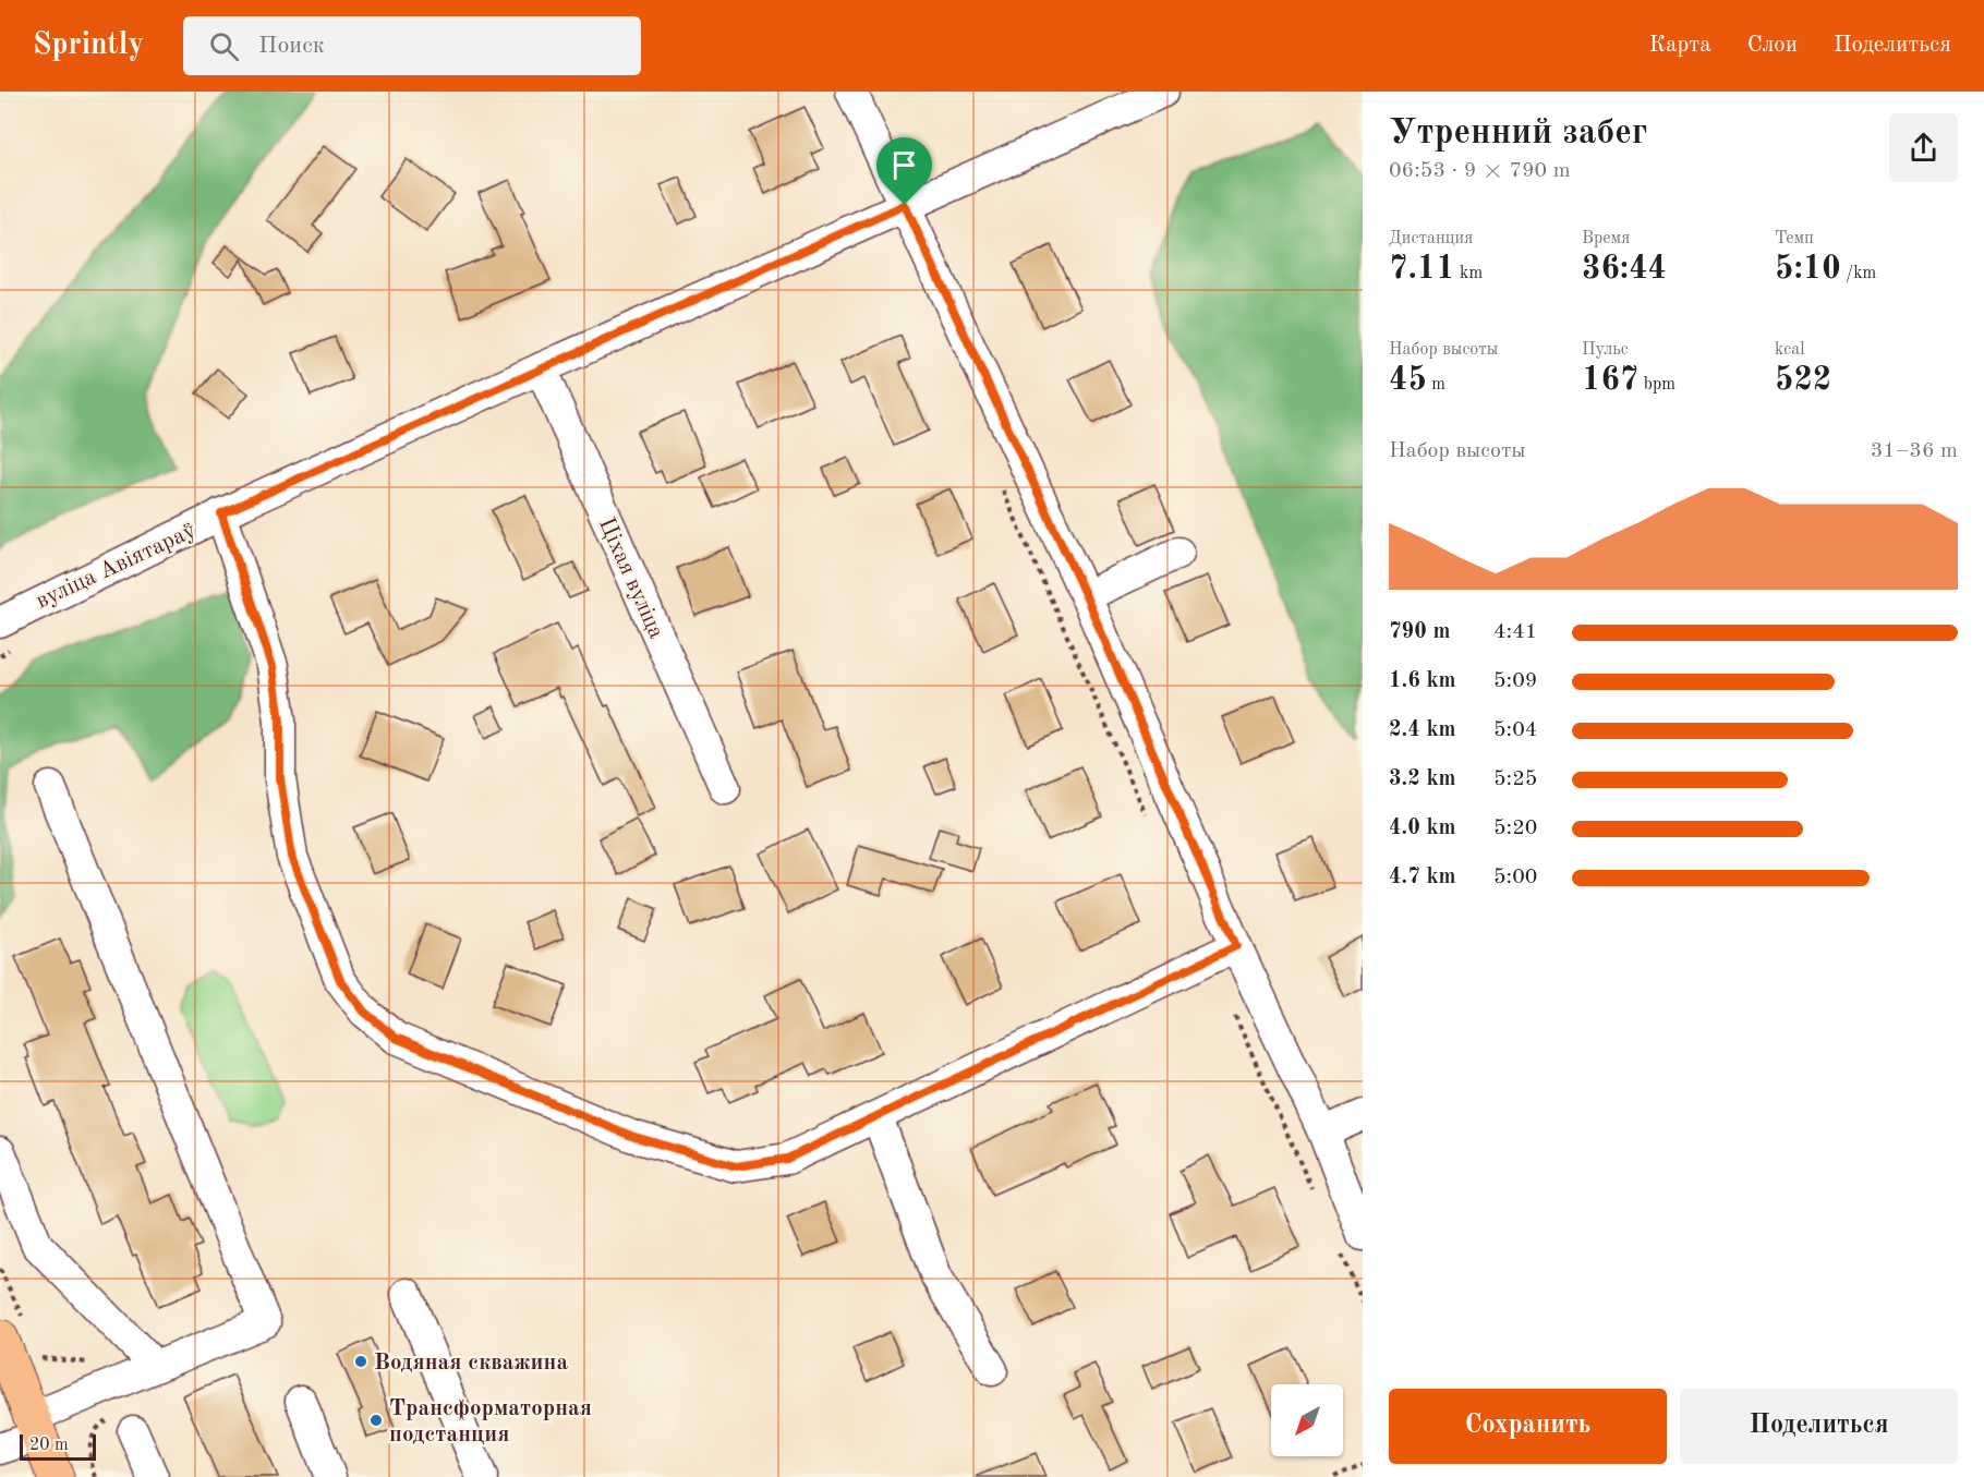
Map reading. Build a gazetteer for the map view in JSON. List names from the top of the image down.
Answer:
{
  "streets": {
    "street": ["вуліца Авіятараў", "Ціхая вуліца"]
  },
  "crossings": [
    ["вуліца Авіятараў", "Ціхая вуліца"]
  ],
  "places": ["Водяная скважина", "Трансформаторная подстанция"],
  "scale_bar": "20 m",
  "north": "bottom left",
  "page": {
    "header": "Sprintly",
    "search": "Поиск",
    "nav": ["Карта", "Слои", "Поделиться"],
    "heading": ["Утренний забег", "06:53 · 9 × 790 m"],
    "stats": [
      ["Дистанция", "7.11 km"],
      ["Время", "36:44"],
      ["Темп", "5:10 /km"],
      ["Набор высоты", "45 m"],
      ["Пульс", "167 bpm"],
      ["kcal", "522"]
    ],
    "chart": ["Набор высоты", "31–36 m"],
    "list": [
      {
        "name": "790 m",
        "note": "4:41"
      },
      {
        "name": "1.6 km",
        "note": "5:09"
      },
      {
        "name": "2.4 km",
        "note": "5:04"
      },
      {
        "name": "3.2 km",
        "note": "5:25"
      },
      {
        "name": "4.0 km",
        "note": "5:20"
      },
      {
        "name": "4.7 km",
        "note": "5:00"
      }
    ],
    "buttons": ["Сохранить", "Поделиться"],
    "scale": "20 m"
  }
}
